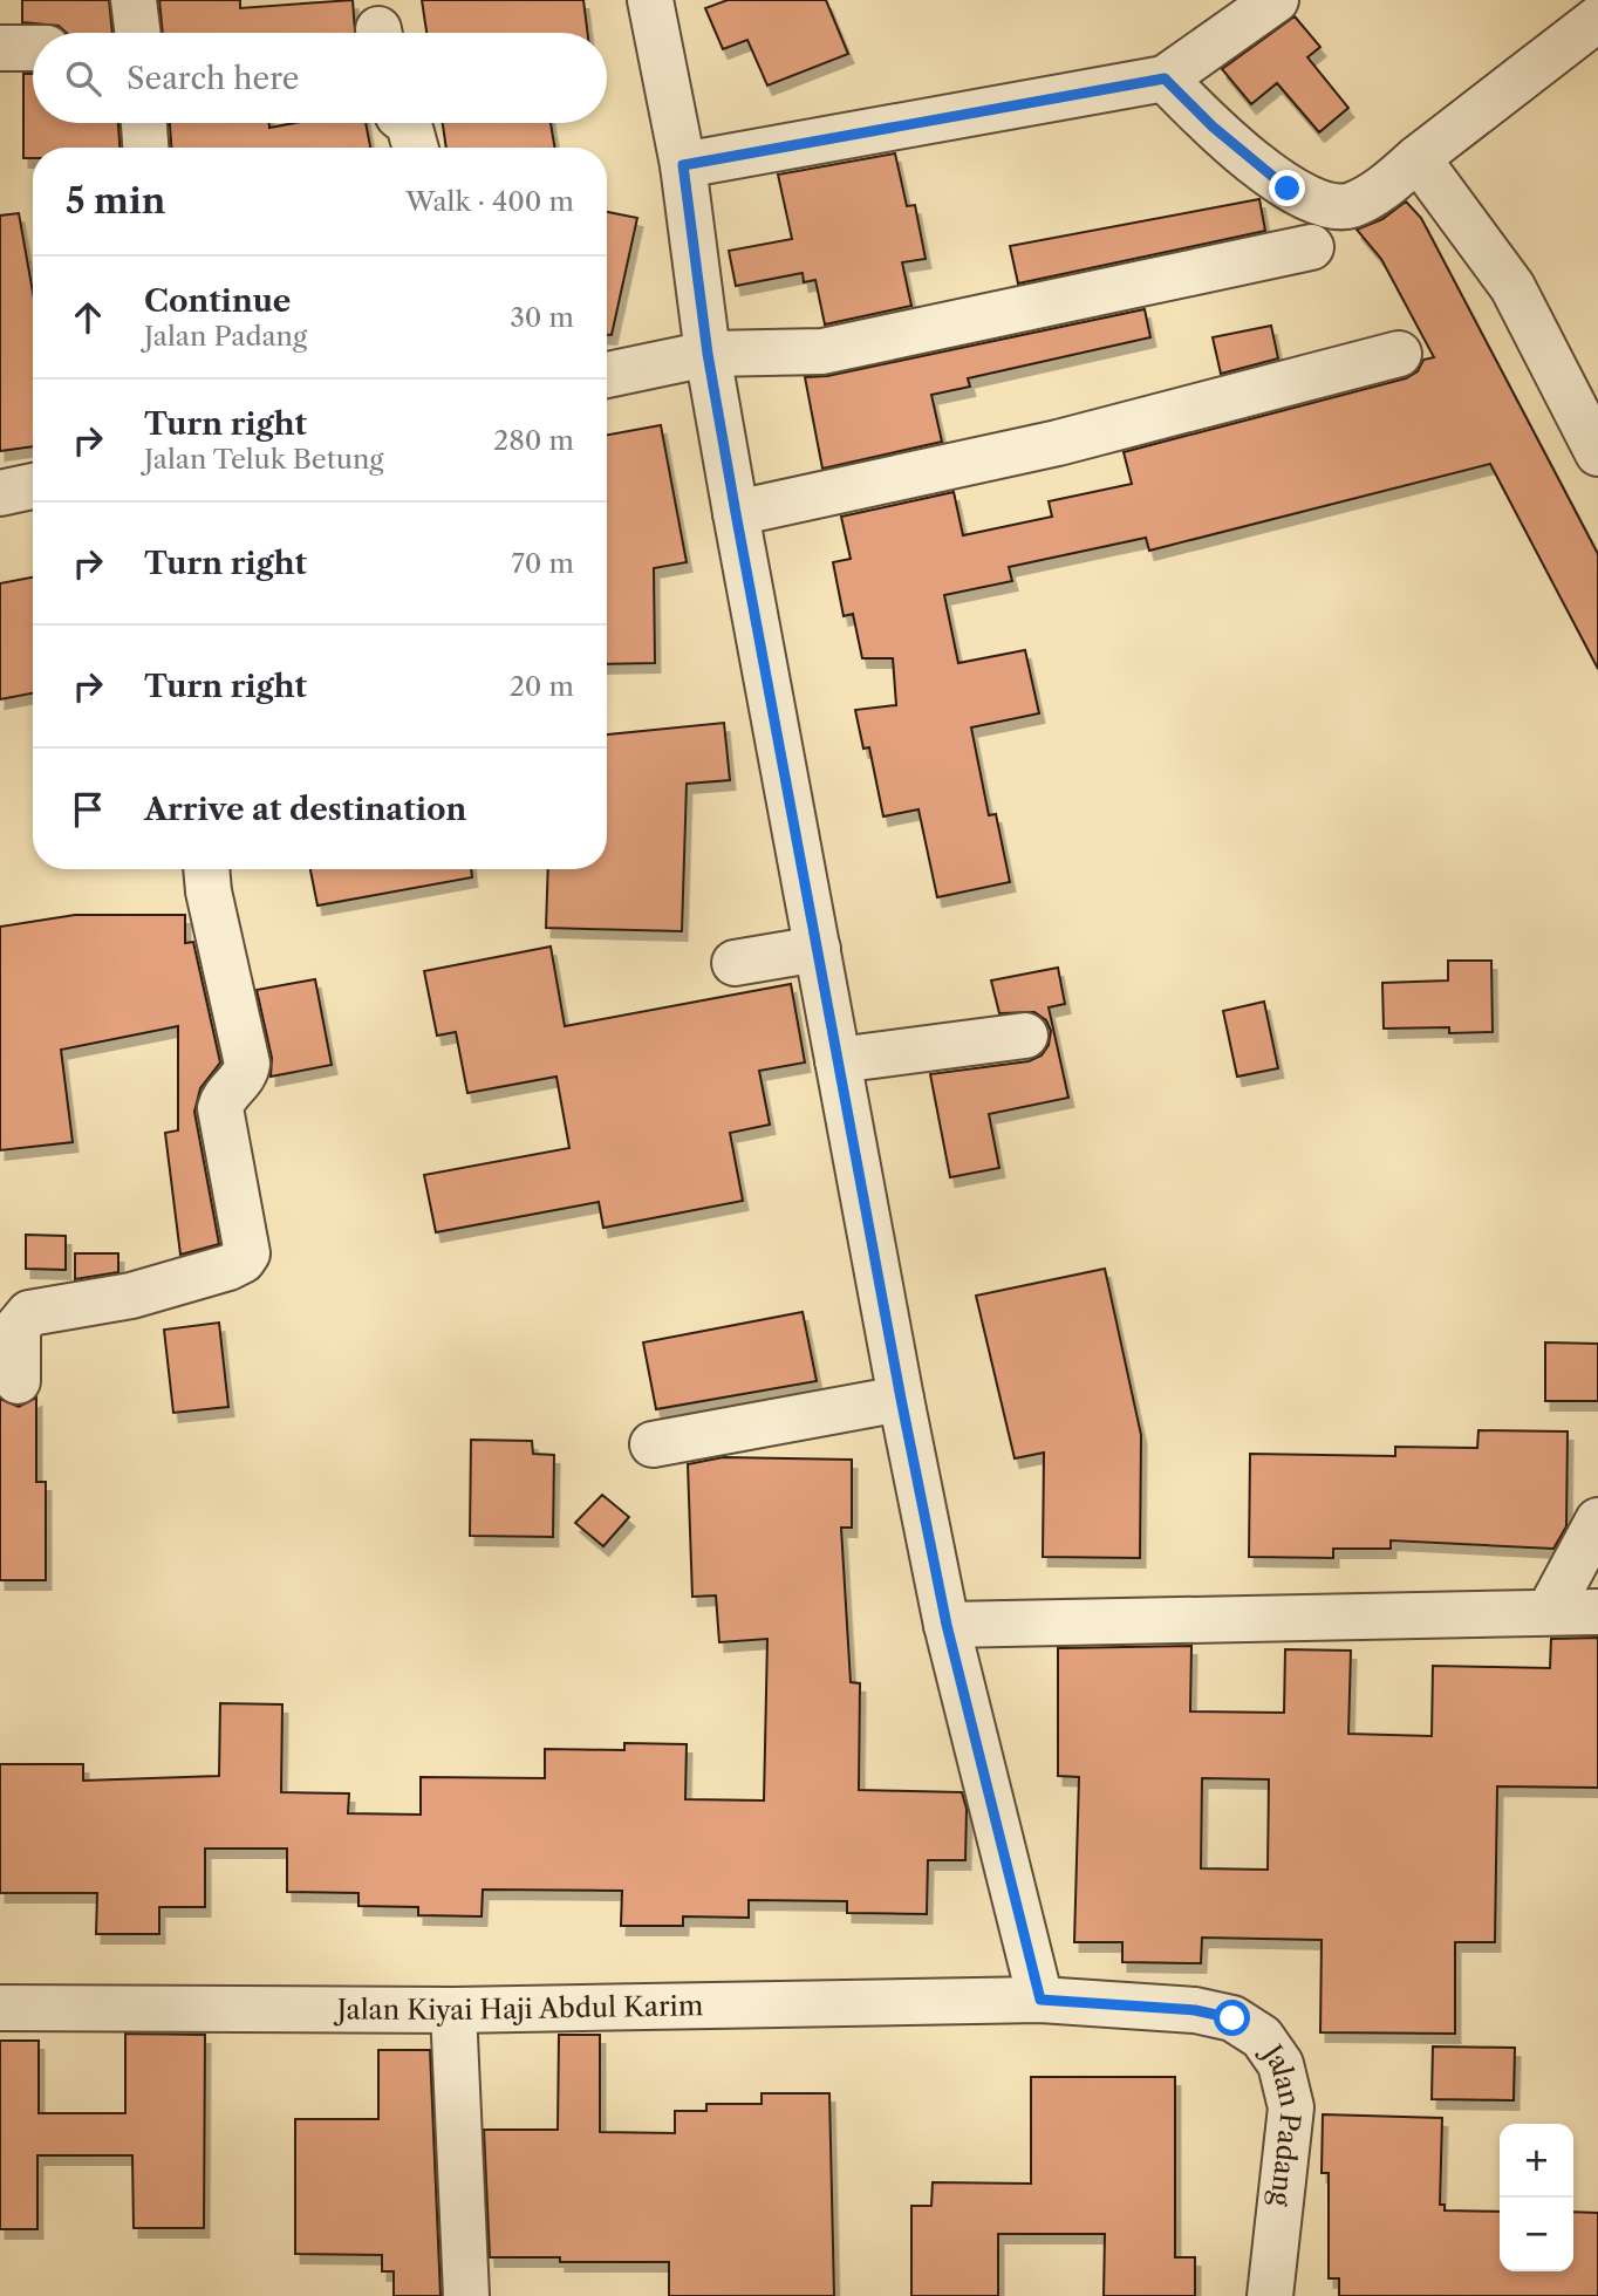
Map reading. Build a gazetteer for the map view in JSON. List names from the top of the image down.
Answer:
{
  "streets": {
    "street": ["Jalan Kiyai Haji Abdul Karim", "Jalan Padang"]
  },
  "crossings": [
    ["Jalan Kiyai Haji Abdul Karim", "Jalan Padang"]
  ],
  "page": {
    "search": "Search here",
    "heading": ["5 min", "Walk · 400 m"],
    "list": [
      ["Continue", "Jalan Padang", "30 m"],
      ["Turn right", "Jalan Teluk Betung", "280 m"],
      ["Turn right", "70 m"],
      ["Turn right", "20 m"],
      "Arrive at destination"
    ],
    "map_buttons": ["+", "−"]
  }
}
